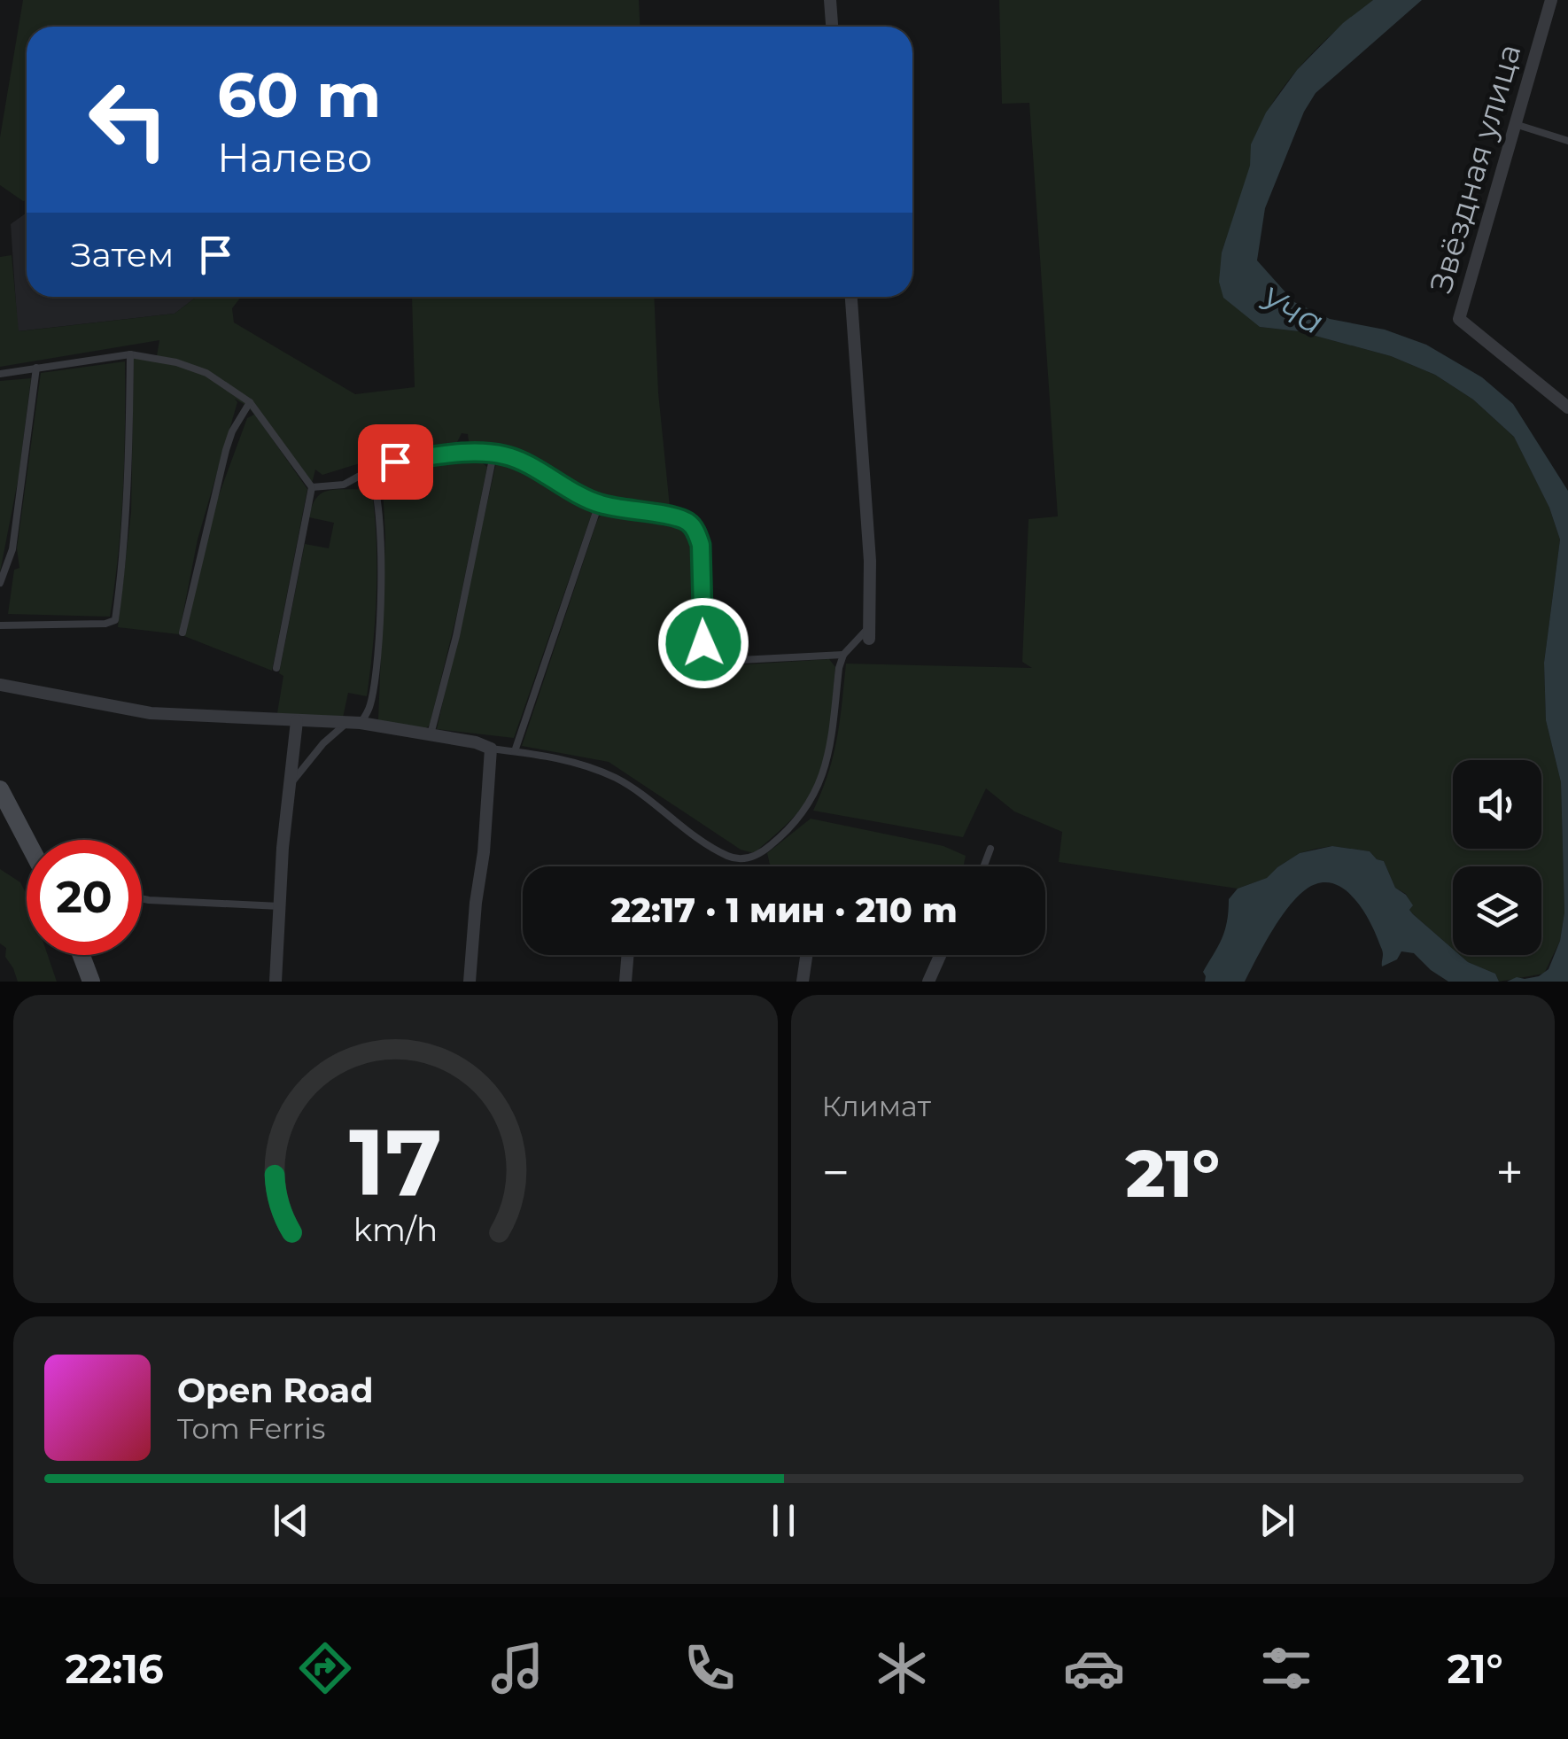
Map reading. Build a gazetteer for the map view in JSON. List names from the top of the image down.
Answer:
{
  "streets": {
    "street": ["Звёздная улица"]
  },
  "water": ["Уча"],
  "page": {
    "turn": ["60 m", "Налево"],
    "then": "Затем",
    "limit": "20",
    "trip": "22:17 · 1 мин · 210 m",
    "tile": "Климат",
    "heat": ["−", "21°", "+"],
    "song": ["Open Road", "Tom Ferris"],
    "tabs": ["22:16", "21°"],
    "gauge": ["17", "km/h"]
  }
}
